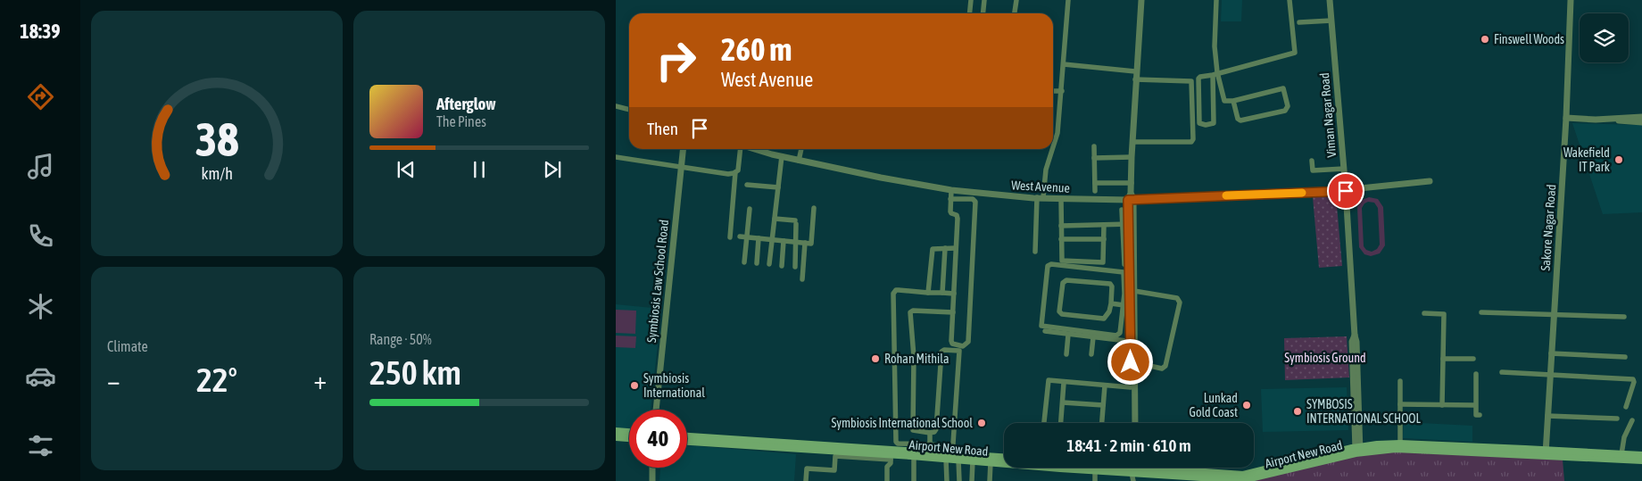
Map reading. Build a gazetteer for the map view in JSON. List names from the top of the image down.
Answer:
{
  "streets": {
    "main road": ["Airport New Road"],
    "street": [
      "Viman Nagar Road",
      "West Avenue",
      "Sakore Nagar Road",
      "Symbiosis Law School Road"
    ]
  },
  "crossings": [
    ["Viman Nagar Road", "West Avenue"],
    ["Viman Nagar Road", "Airport New Road"],
    ["Sakore Nagar Road", "Airport New Road"]
  ],
  "parks": ["Symbiosis Ground"],
  "places": [
    "Finswell Woods",
    "Wakefield IT Park",
    "Rohan Mithila",
    "Symbiosis International",
    "Lunkad Gold Coast",
    "SYMBOSIS INTERNATIONAL SCHOOL",
    "Symbiosis International School"
  ],
  "page": {
    "tabs": "18:39",
    "turn": ["260 m", "West Avenue"],
    "song": ["Afterglow", "The Pines"],
    "then": "Then",
    "tile": [
      "Climate",
      ["Range · 50%", "250 km"]
    ],
    "heat": ["−", "22°", "+"],
    "limit": "40",
    "trip": "18:41 · 2 min · 610 m",
    "gauge": ["38", "km/h"]
  }
}
